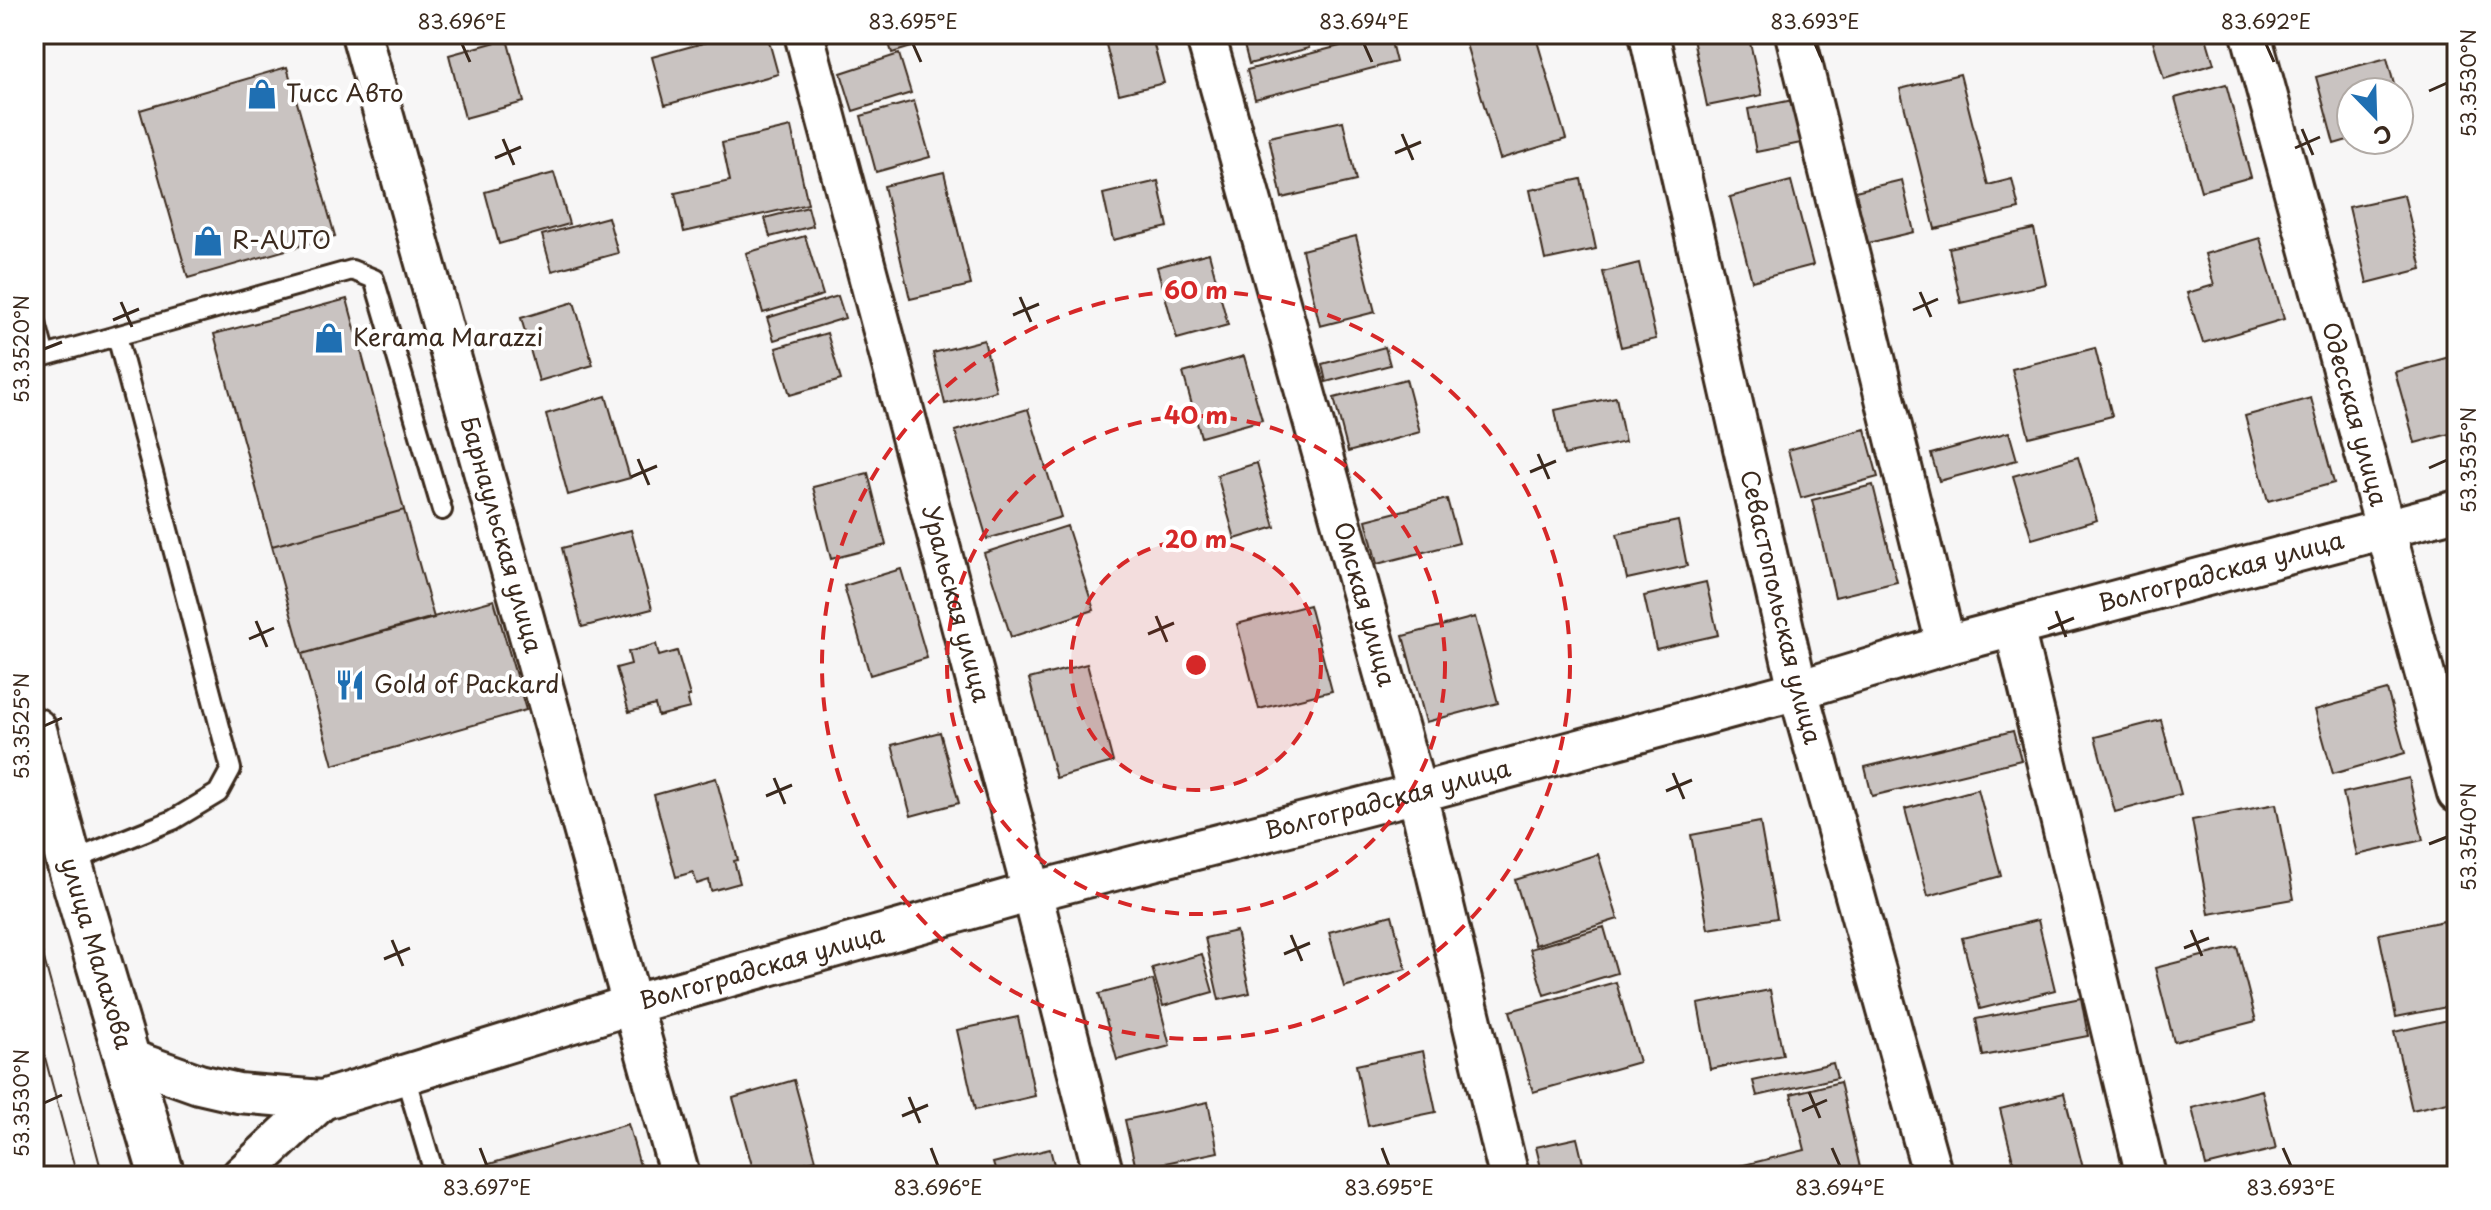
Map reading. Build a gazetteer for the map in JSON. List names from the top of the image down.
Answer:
{
  "streets": {
    "main road": ["улица Малахова"],
    "street": [
      "Одесская улица",
      "Барнаульская улица",
      "Волгоградская улица",
      "Омская улица",
      "Уральская улица",
      "Севастопольская улица"
    ]
  },
  "crossings": [
    ["Одесская улица", "Волгоградская улица"],
    ["Барнаульская улица", "Волгоградская улица"],
    ["Волгоградская улица", "Омская улица"],
    ["Волгоградская улица", "Уральская улица"],
    ["Волгоградская улица", "Севастопольская улица"],
    ["Волгоградская улица", "улица Малахова"]
  ],
  "places": {
    "shop": ["Тисс Авто", "R-AUTO", "Kerama Marazzi"],
    "restaurant": ["Gold of Packard"]
  },
  "north": "bottom right",
  "coordinates": [
    "83.696°E",
    "83.695°E",
    "83.694°E",
    "83.693°E",
    "83.692°E",
    "53.3530°N",
    "53.3520°N",
    "53.3535°N",
    "53.3525°N",
    "53.3540°N",
    "83.697°E"
  ],
  "rings": ["60 m", "40 m", "20 m"]
}
